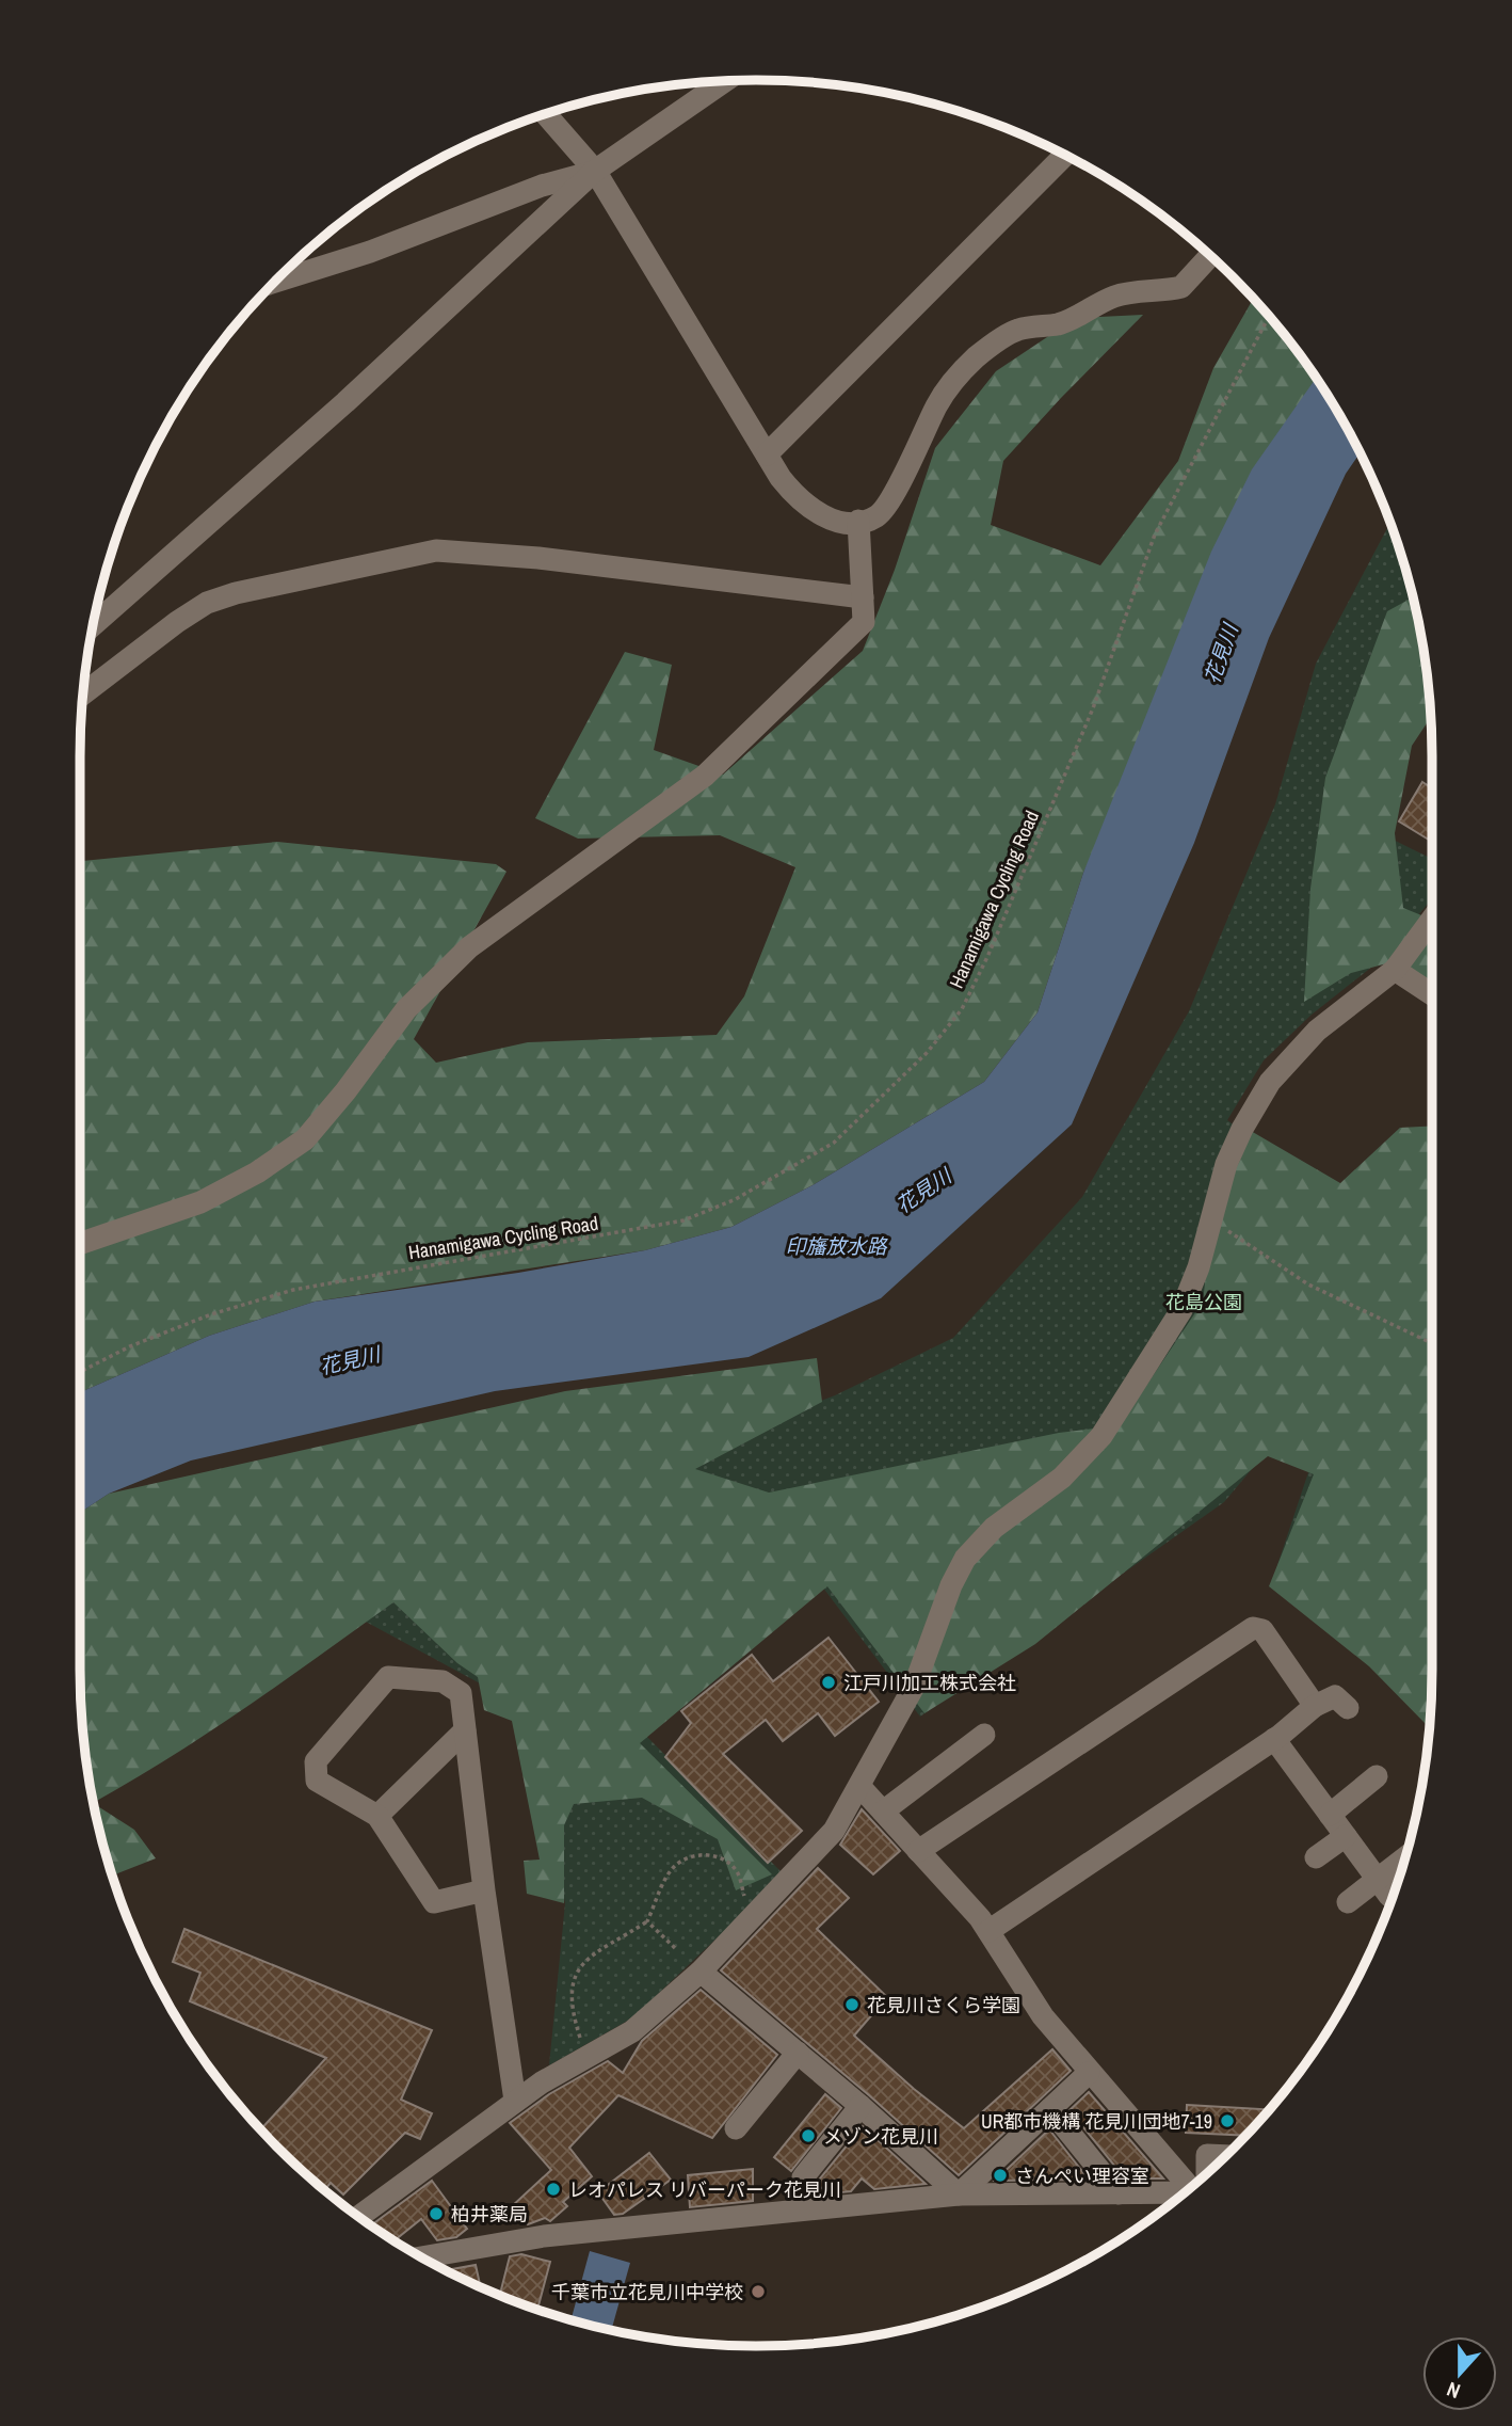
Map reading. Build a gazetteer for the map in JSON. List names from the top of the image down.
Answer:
{
  "streets": {
    "path": ["Hanamigawa Cycling Road"]
  },
  "water": ["花見川", "印旛放水路"],
  "parks": ["花島公園"],
  "places": [
    "江戸川加工株式会社",
    "花見川さくら学園",
    "UR都市機構 花見川団地7-19",
    "メゾン花見川",
    "さんぺい理容室",
    "レオパレス リバーパーク花見川",
    "柏井薬局",
    "千葉市立花見川中学校"
  ],
  "north": "bottom"
}
